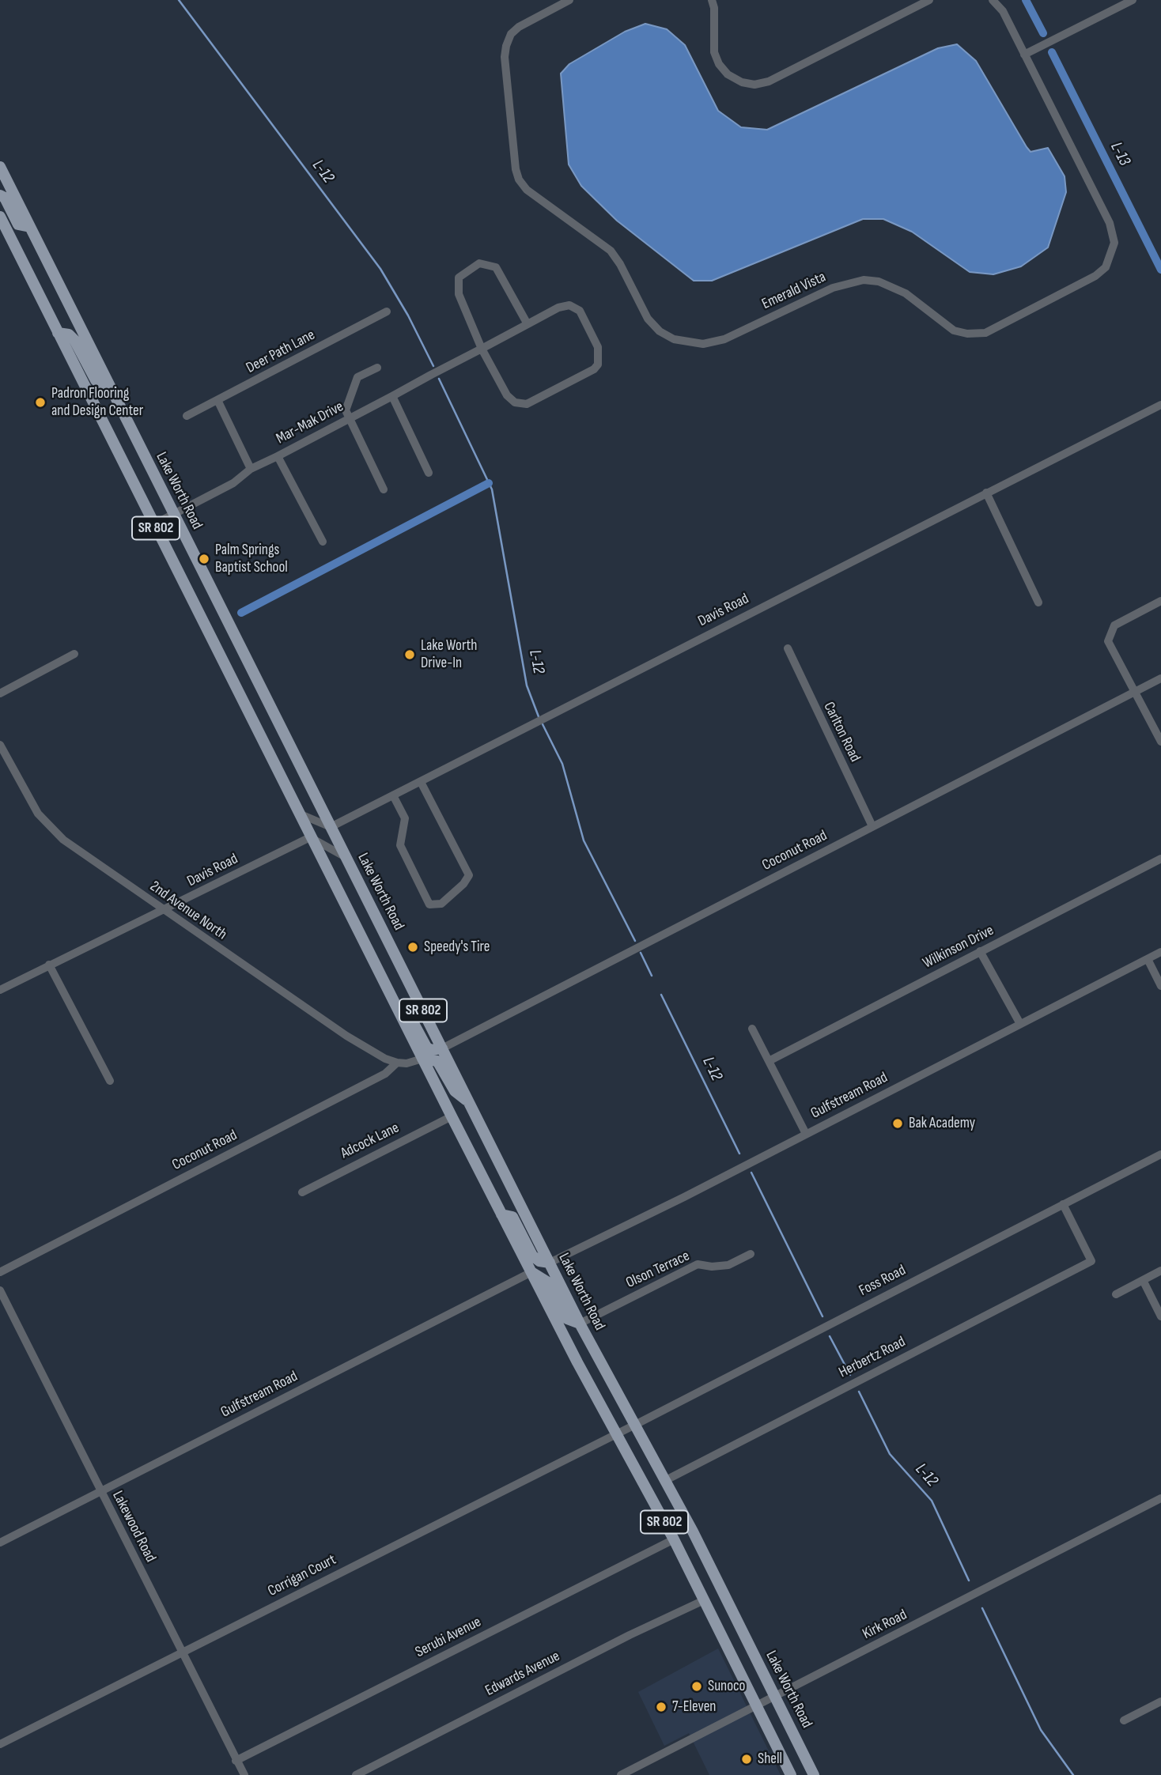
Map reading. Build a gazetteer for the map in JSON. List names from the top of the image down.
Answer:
{
  "streets": {
    "main road": ["Lake Worth Road", "SR 802"],
    "street": [
      "Emerald Vista",
      "Deer Path Lane",
      "Mar-Mak Drive",
      "Davis Road",
      "Carlton Road",
      "Coconut Road",
      "2nd Avenue North",
      "Wilkinson Drive",
      "Gulfstream Road",
      "Adcock Lane",
      "Olson Terrace",
      "Foss Road",
      "Herbertz Road",
      "Lakewood Road",
      "Corrigan Court",
      "Kirk Road",
      "Serubi Avenue",
      "Edwards Avenue"
    ]
  },
  "crossings": [
    ["Mar-Mak Drive", "Lake Worth Road"],
    ["Mar-Mak Drive", "SR 802"],
    ["Lake Worth Road", "Davis Road"],
    ["Lake Worth Road", "Coconut Road"],
    ["Lake Worth Road", "Gulfstream Road"],
    ["Lake Worth Road", "Olson Terrace"],
    ["Lake Worth Road", "Foss Road"],
    ["Lake Worth Road", "Herbertz Road"],
    ["Lake Worth Road", "Kirk Road"],
    ["SR 802", "Davis Road"],
    ["SR 802", "Coconut Road"],
    ["SR 802", "Gulfstream Road"],
    ["SR 802", "Adcock Lane"],
    ["SR 802", "Foss Road"],
    ["SR 802", "Corrigan Court"],
    ["SR 802", "Kirk Road"],
    ["SR 802", "Serubi Avenue"],
    ["SR 802", "Edwards Avenue"],
    ["Davis Road", "2nd Avenue North"],
    ["Carlton Road", "Coconut Road"],
    ["Coconut Road", "2nd Avenue North"],
    ["Gulfstream Road", "Lakewood Road"],
    ["Foss Road", "Herbertz Road"],
    ["Foss Road", "Corrigan Court"],
    ["Lakewood Road", "Corrigan Court"],
    ["Lakewood Road", "Serubi Avenue"]
  ],
  "water": ["L-13", "L-12"],
  "places": [
    "Padron Flooring and Design Center",
    "Palm Springs Baptist School",
    "Lake Worth Drive-In",
    "Speedy's Tire",
    "Bak Academy",
    "Sunoco",
    "7-Eleven",
    "Shell"
  ]
}
